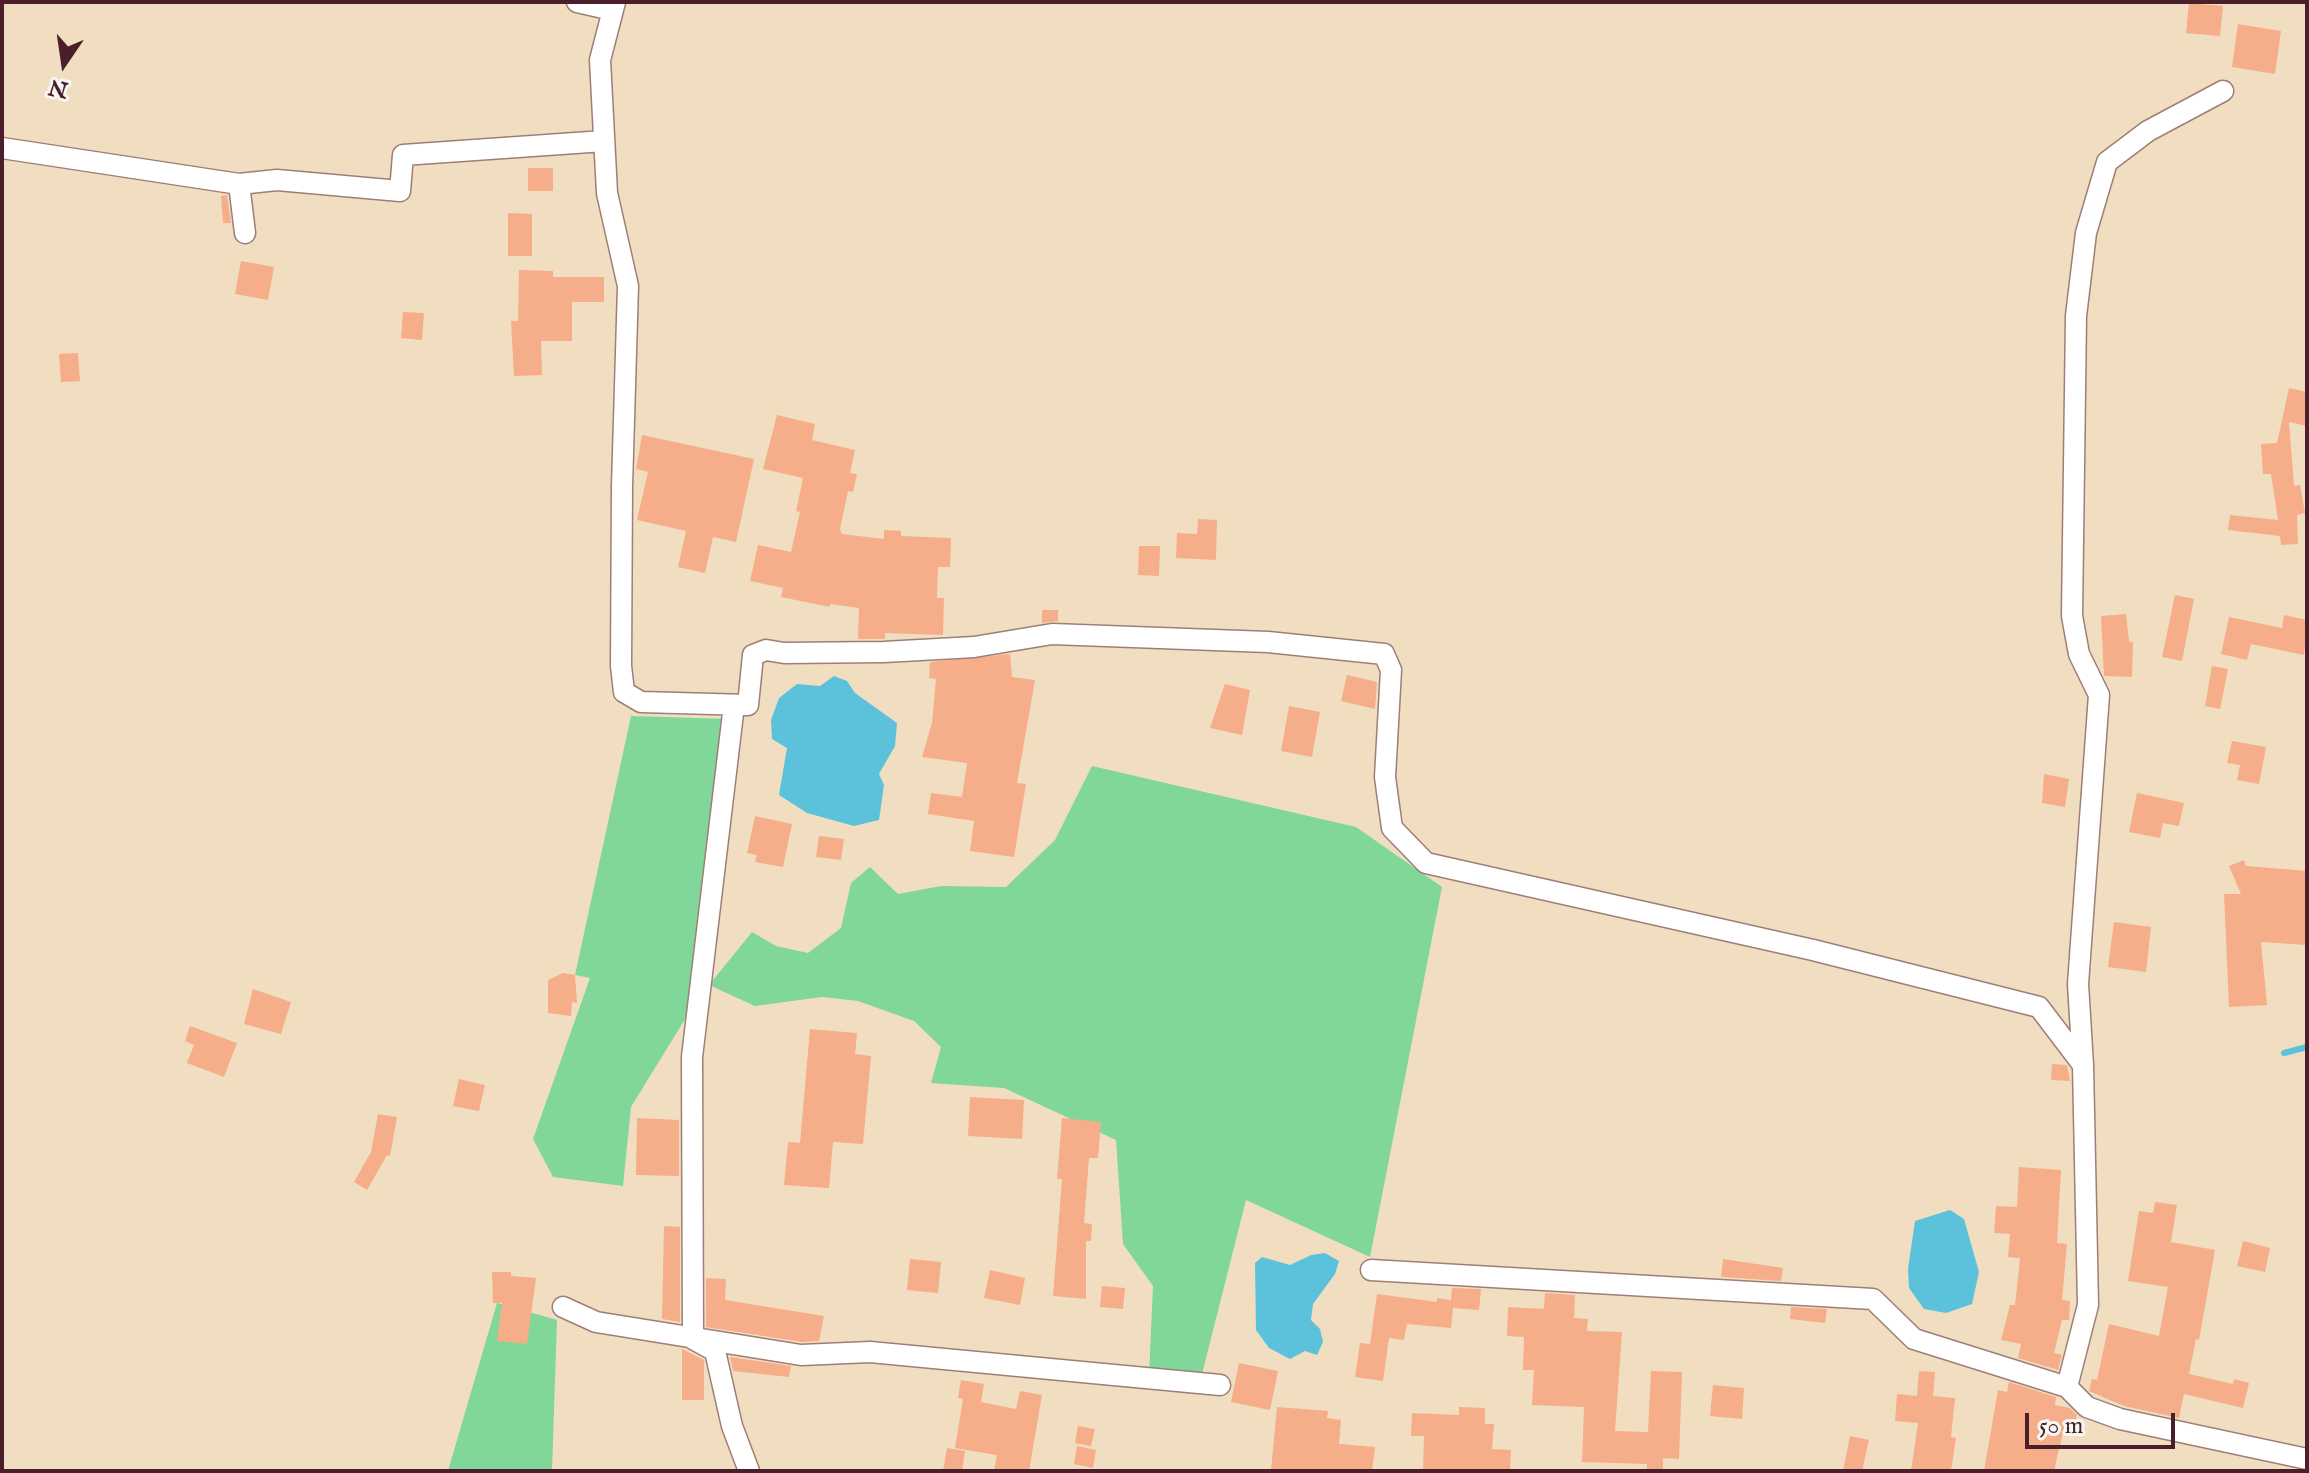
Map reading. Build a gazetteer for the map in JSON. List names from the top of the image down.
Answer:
{
  "scale_bar": "50 m",
  "north": "bottom"
}
